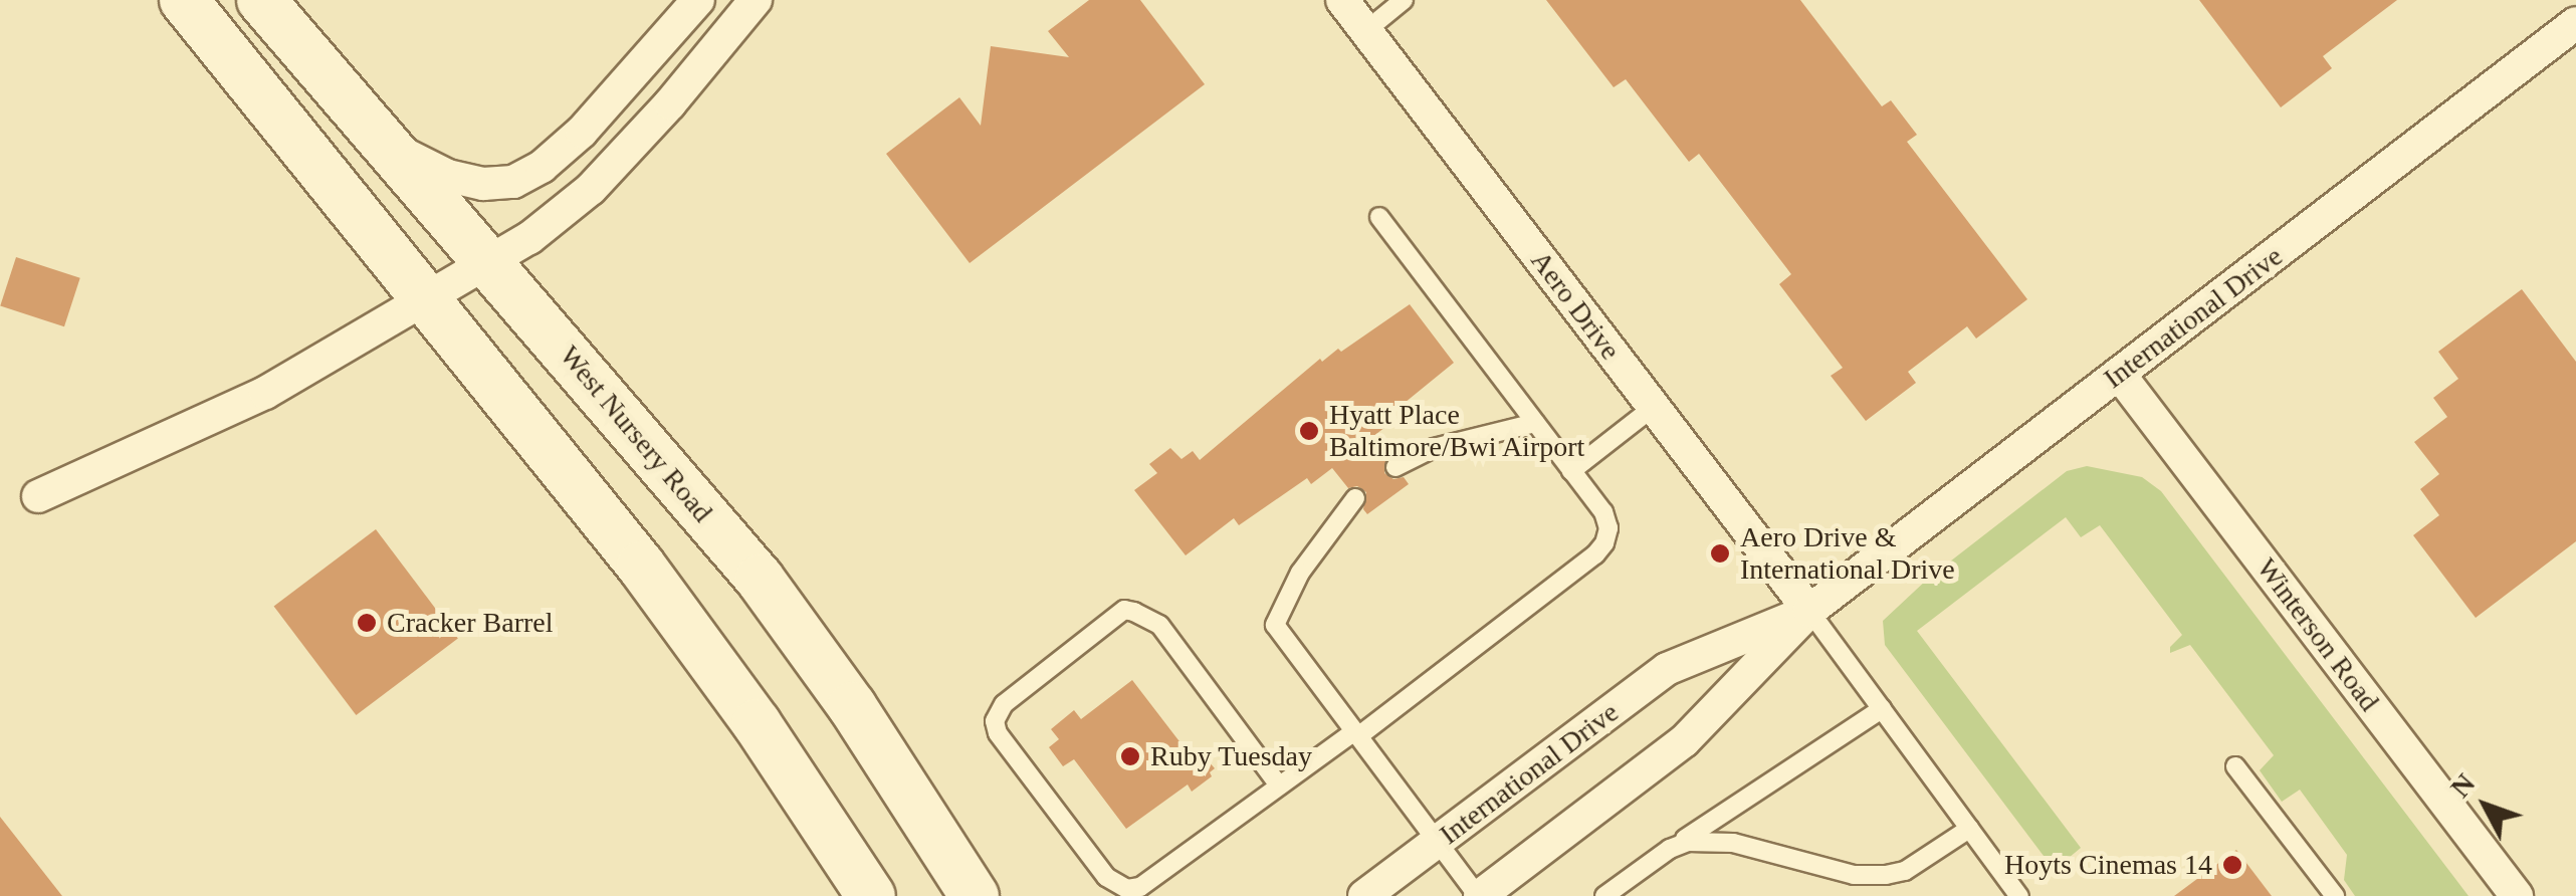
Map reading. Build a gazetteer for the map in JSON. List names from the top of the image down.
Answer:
{
  "streets": {
    "main road": ["West Nursery Road"],
    "street": ["Aero Drive", "International Drive", "Winterson Road"]
  },
  "crossings": [
    ["Aero Drive", "International Drive"],
    ["International Drive", "Winterson Road"]
  ],
  "places": [
    "Hyatt Place Baltimore/Bwi Airport",
    "Aero Drive & International Drive",
    "Cracker Barrel",
    "Ruby Tuesday",
    "Hoyts Cinemas 14"
  ],
  "north": "top left"
}
